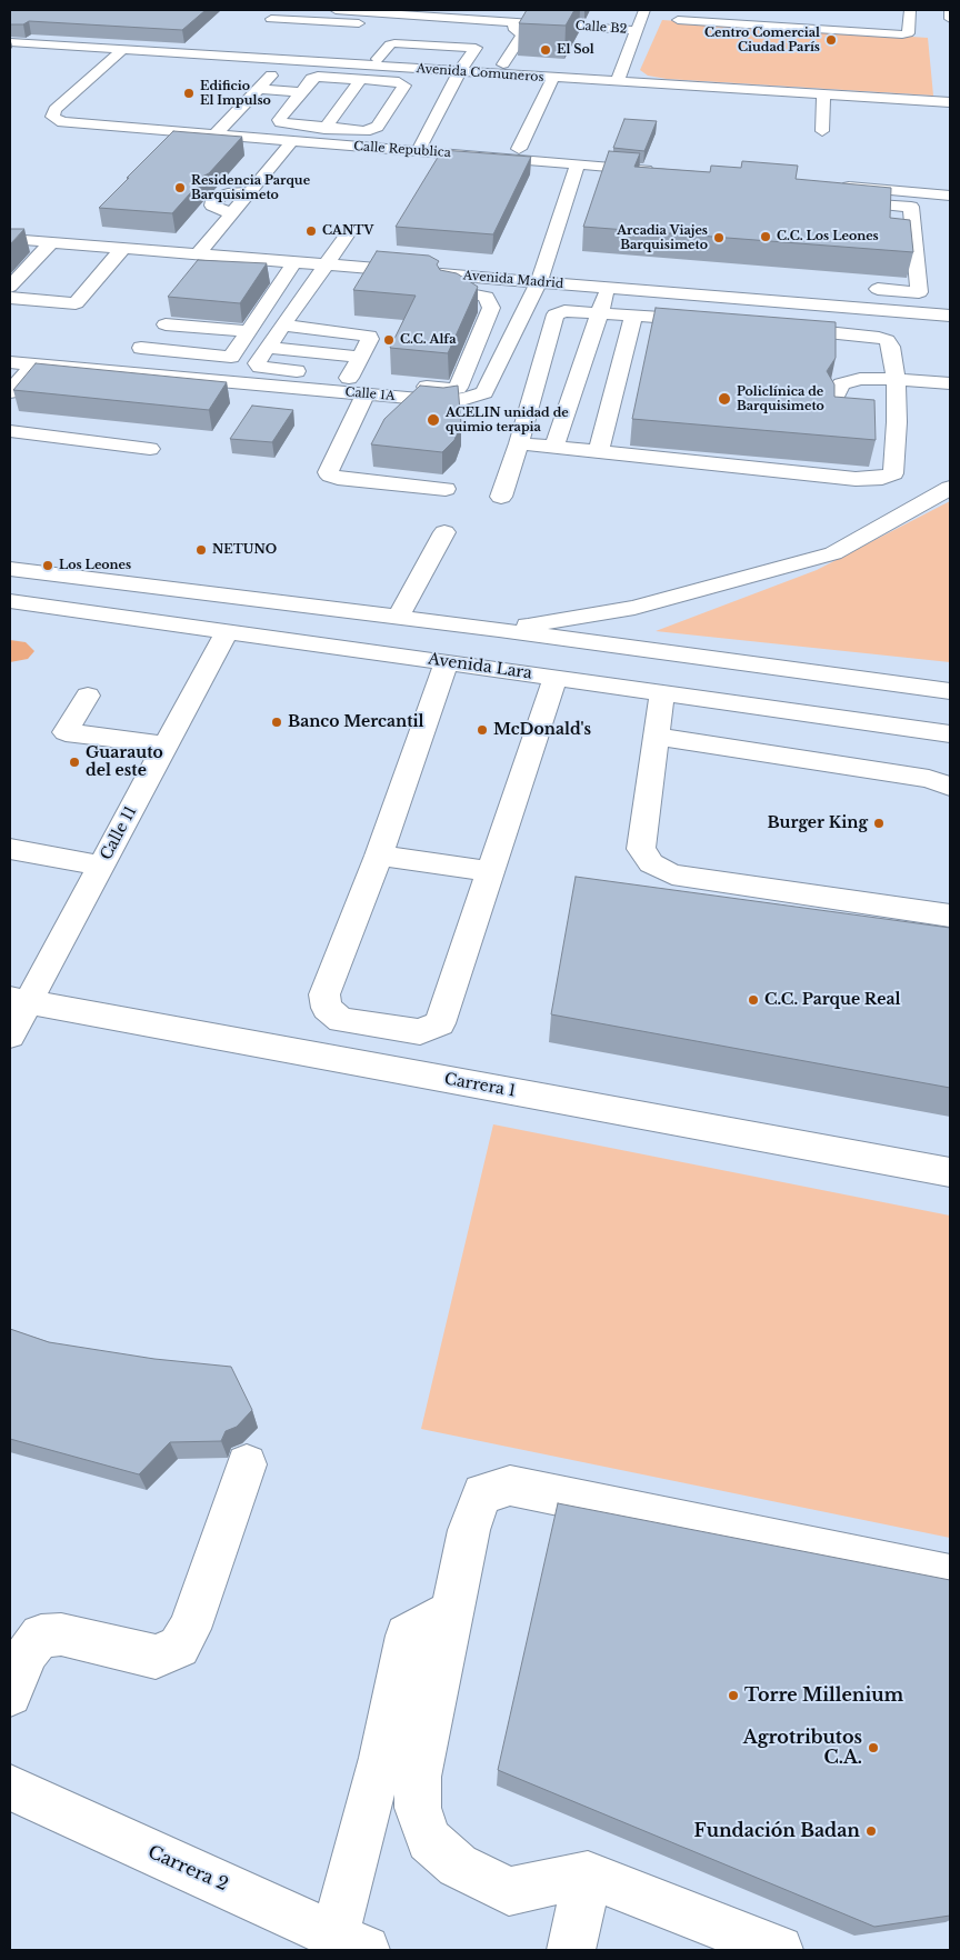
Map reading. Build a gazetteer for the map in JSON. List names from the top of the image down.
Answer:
{
  "streets": {
    "street": [
      "Calle B2",
      "Avenida Comuneros",
      "Calle Republica",
      "Avenida Madrid",
      "Calle 1A",
      "Avenida Lara",
      "Calle 11",
      "Carrera 1",
      "Carrera 2"
    ]
  },
  "crossings": [
    ["Avenida Comuneros", "Calle Republica"],
    ["Calle Republica", "Calle 1A"],
    ["Avenida Madrid", "Calle 1A"],
    ["Avenida Lara", "Calle 11"],
    ["Calle 11", "Carrera 1"]
  ],
  "places": [
    "Centro Comercial Ciudad París",
    "El Sol",
    "Edificio El Impulso",
    "Residencia Parque Barquisimeto",
    "CANTV",
    "C.C. Los Leones",
    "Arcadia Viajes Barquisimeto",
    "C.C. Alfa",
    "Policlínica de Barquisimeto",
    "ACELIN unidad de quimio terapia",
    "NETUNO",
    "Los Leones",
    "Banco Mercantil",
    "McDonald's",
    "Guarauto del este",
    "Burger King",
    "C.C. Parque Real",
    "Torre Millenium",
    "Agrotributos C.A.",
    "Fundación Badan"
  ]
}
